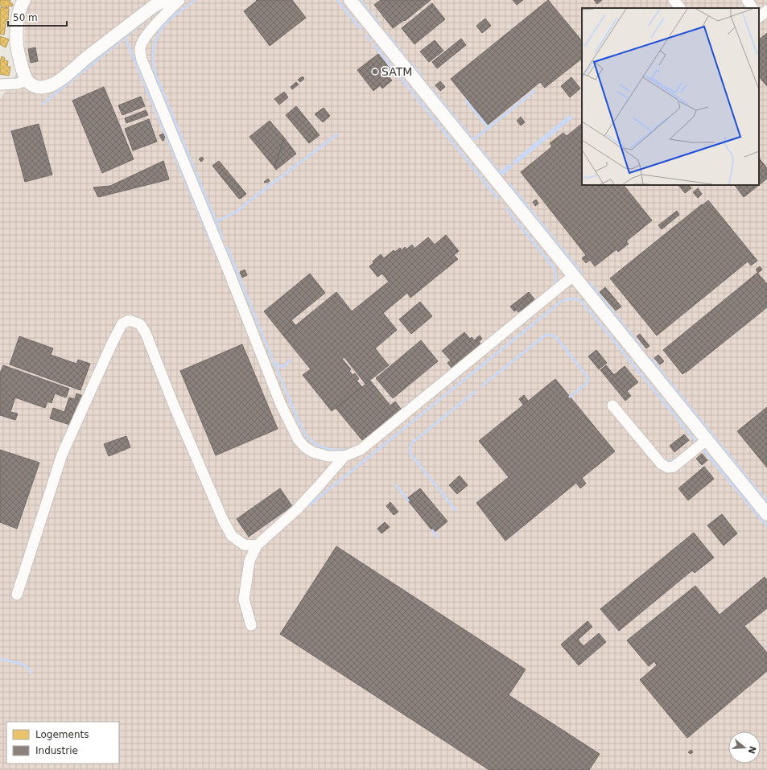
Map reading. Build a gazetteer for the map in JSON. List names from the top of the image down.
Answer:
{
  "places": ["SATM"],
  "legend": ["Logements", "Industrie"],
  "scale_bar": "50 m",
  "north": "right"
}
